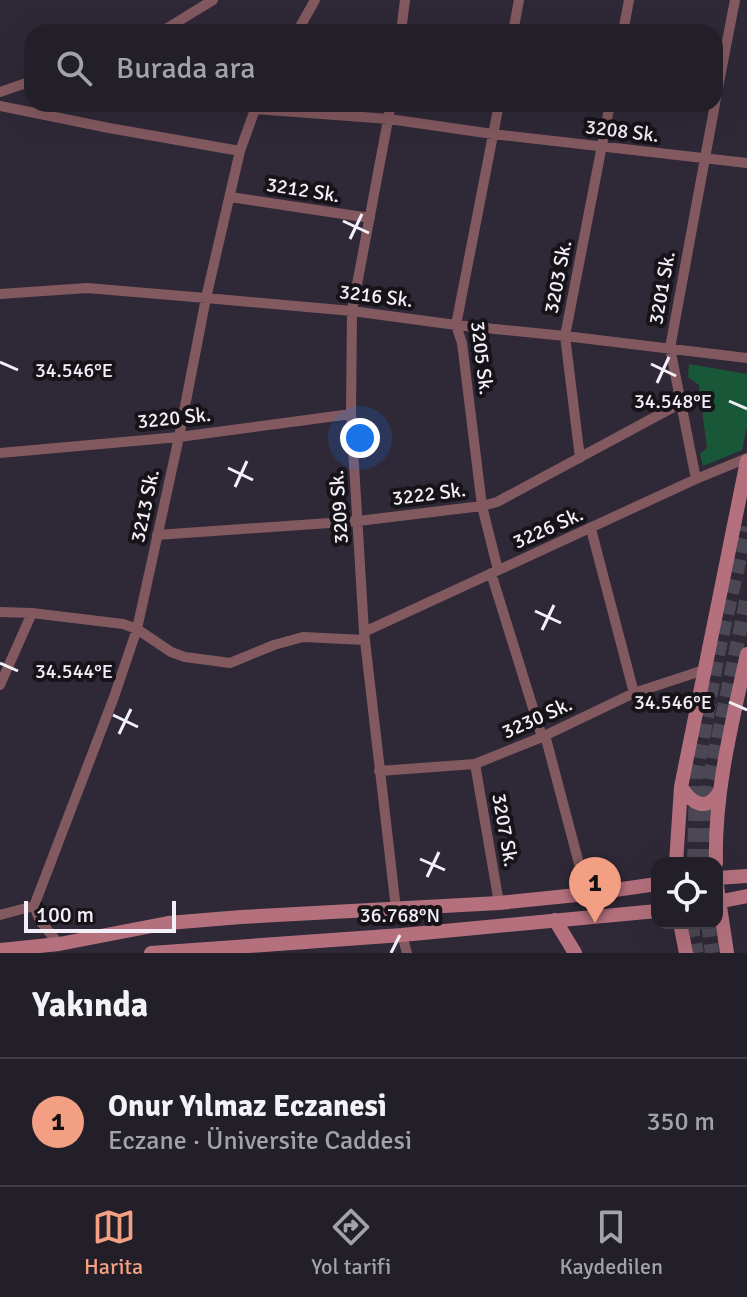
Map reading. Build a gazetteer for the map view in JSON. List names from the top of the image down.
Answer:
{
  "streets": {
    "street": [
      "3208 Sk.",
      "3212 Sk.",
      "3203 Sk.",
      "3201 Sk.",
      "3216 Sk.",
      "3205 Sk.",
      "3220 Sk.",
      "3222 Sk.",
      "3213 Sk.",
      "3209 Sk.",
      "3226 Sk.",
      "3230 Sk.",
      "3207 Sk."
    ]
  },
  "crossings": [
    ["3208 Sk.", "3203 Sk."],
    ["3208 Sk.", "3201 Sk."],
    ["3208 Sk.", "3205 Sk."],
    ["3208 Sk.", "3209 Sk."],
    ["3212 Sk.", "3213 Sk."],
    ["3212 Sk.", "3209 Sk."],
    ["3203 Sk.", "3216 Sk."],
    ["3203 Sk.", "3222 Sk."],
    ["3201 Sk.", "3216 Sk."],
    ["3201 Sk.", "3222 Sk."],
    ["3201 Sk.", "3226 Sk."],
    ["3216 Sk.", "3205 Sk."],
    ["3216 Sk.", "3213 Sk."],
    ["3216 Sk.", "3209 Sk."],
    ["3205 Sk.", "3222 Sk."],
    ["3205 Sk.", "3226 Sk."],
    ["3205 Sk.", "3230 Sk."],
    ["3220 Sk.", "3213 Sk."],
    ["3220 Sk.", "3209 Sk."],
    ["3222 Sk.", "3213 Sk."],
    ["3222 Sk.", "3209 Sk."],
    ["3213 Sk.", "3226 Sk."],
    ["3209 Sk.", "3226 Sk."],
    ["3209 Sk.", "3230 Sk."],
    ["3230 Sk.", "3207 Sk."]
  ],
  "scale_bar": "100 m",
  "page": {
    "search": "Burada ara",
    "pins": "1",
    "scale": "100 m",
    "heading": "Yakında",
    "list": [
      {
        "mark": "1",
        "name": "Onur Yılmaz Eczanesi",
        "note": "Eczane · Üniversite Caddesi",
        "value": "350 m"
      }
    ],
    "nav": ["Harita", "Yol tarifi", "Kaydedilen"]
  },
  "coordinates": [
    "34.546°E",
    "34.548°E",
    "34.544°E",
    "36.768°N"
  ]
}
